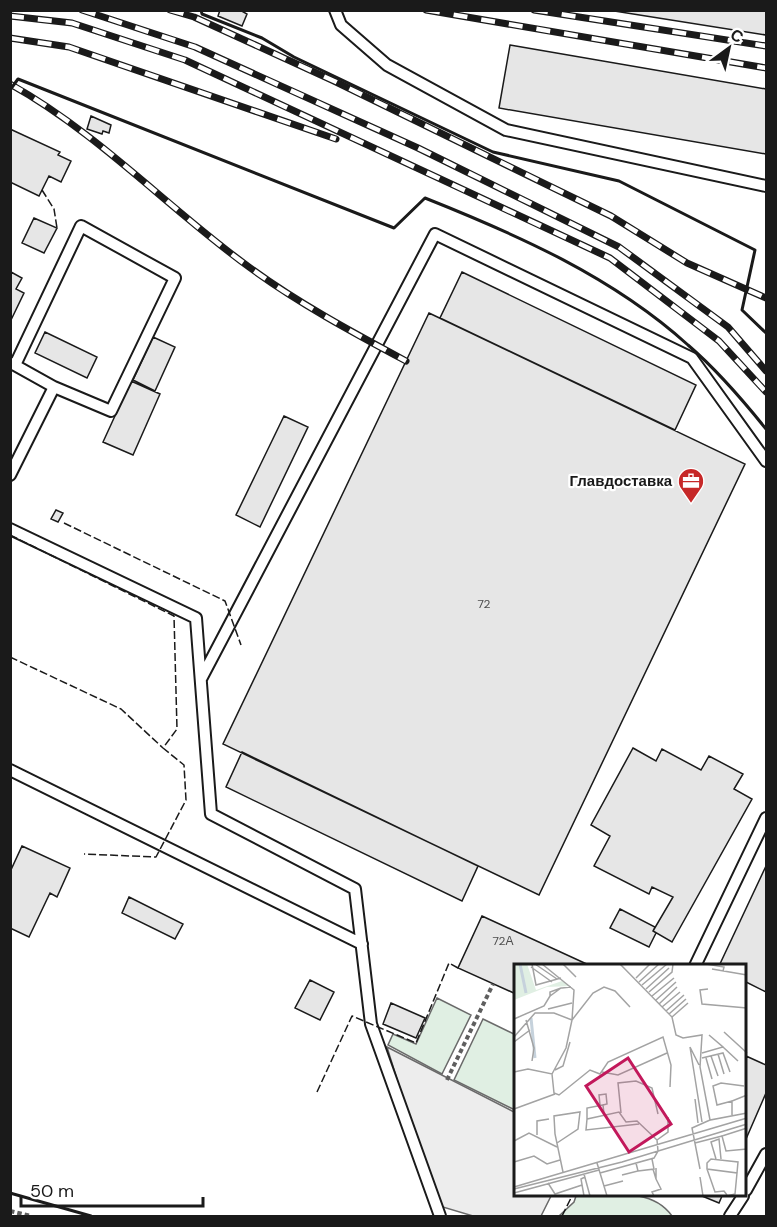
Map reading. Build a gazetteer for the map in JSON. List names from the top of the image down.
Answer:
{
  "places": {
    "office": ["Главдоставка"]
  },
  "house_numbers": ["72", "72А"],
  "scale_bar": "50 m",
  "north": "top right"
}
